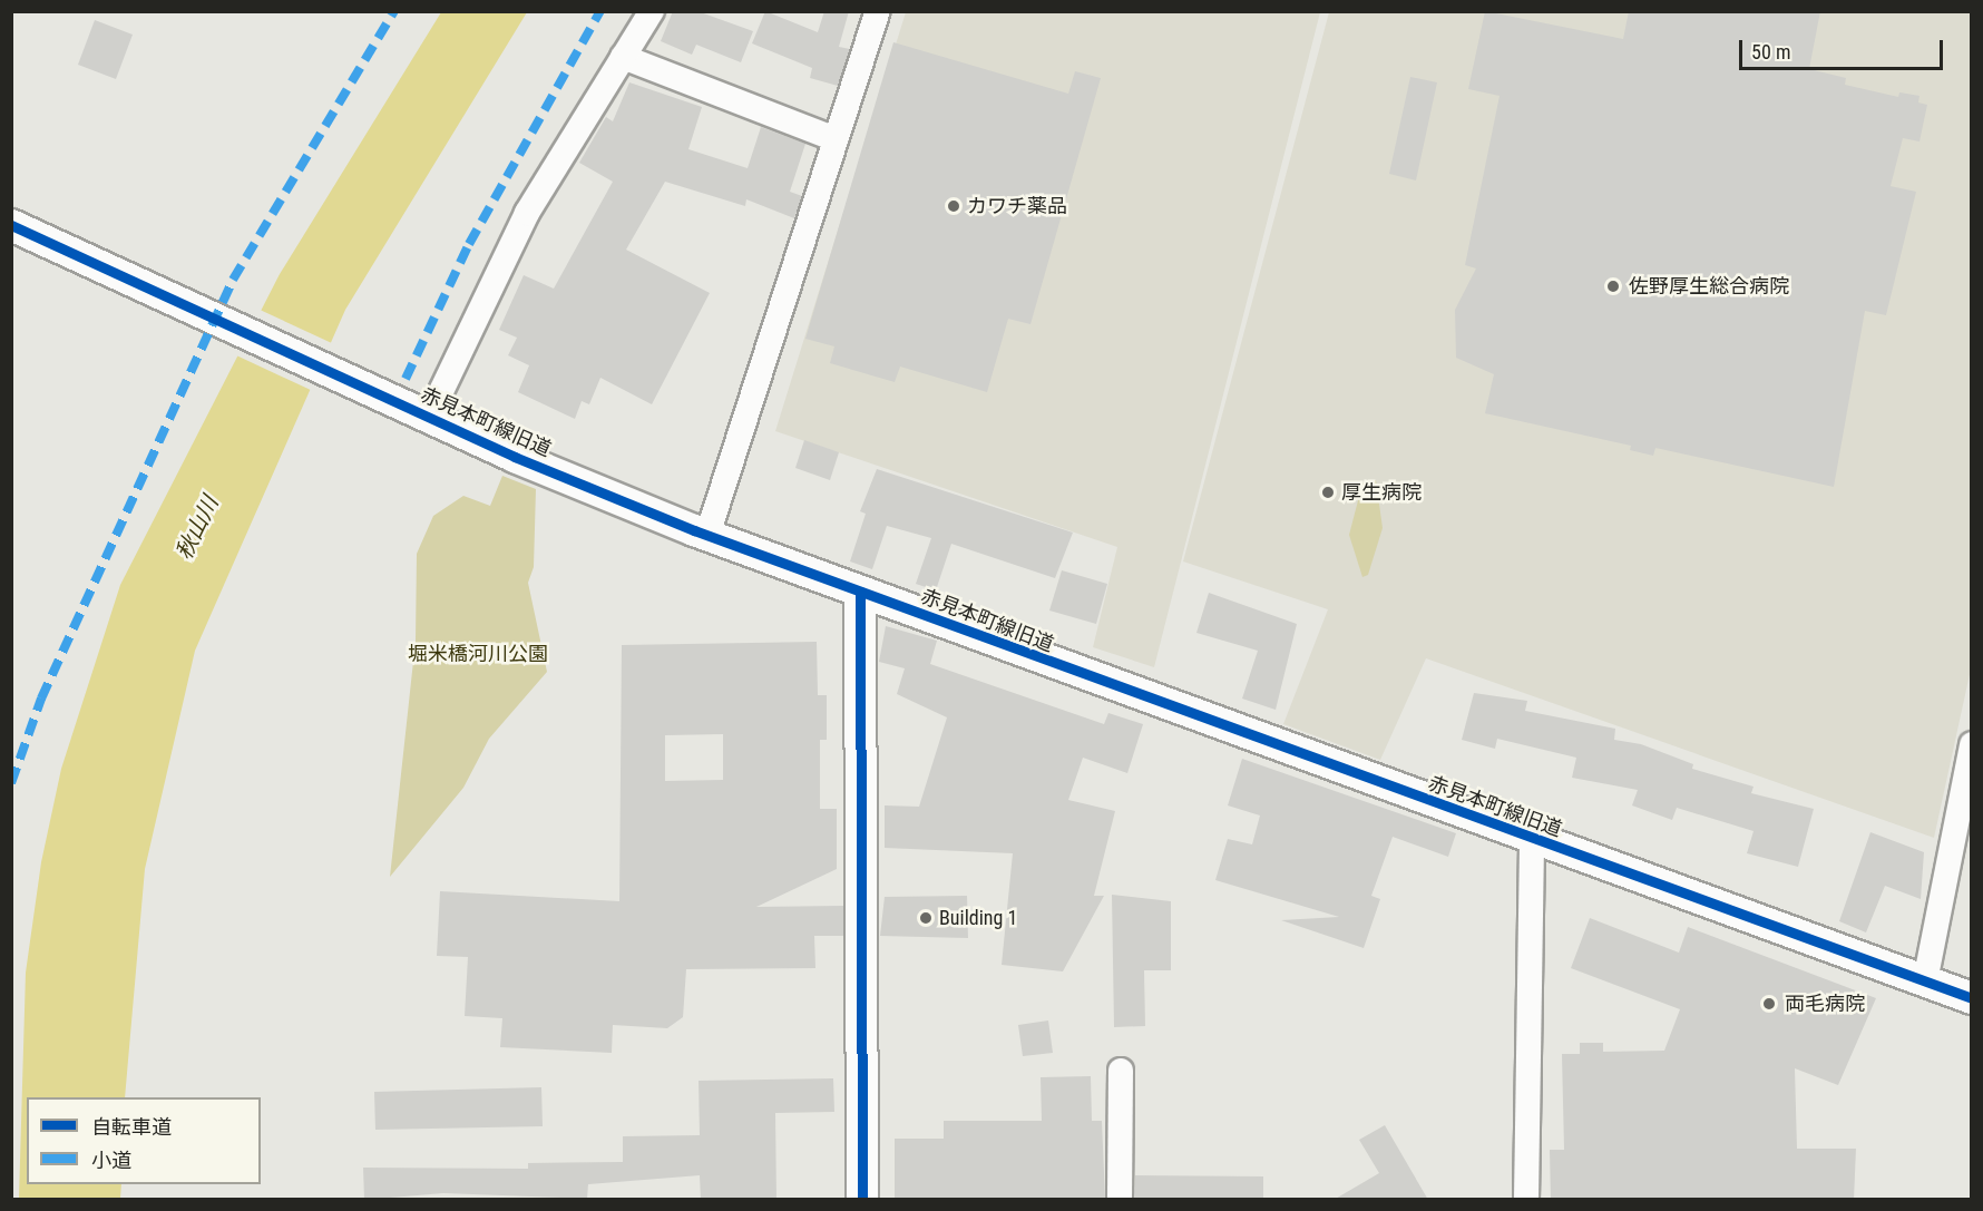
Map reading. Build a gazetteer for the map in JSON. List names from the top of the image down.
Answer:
{
  "streets": {
    "street": ["赤見本町線旧道"]
  },
  "water": ["秋山川"],
  "parks": ["堀米橋河川公園"],
  "places": [
    "カワチ薬品",
    "佐野厚生総合病院",
    "厚生病院",
    "Building 1",
    "両毛病院"
  ],
  "legend": ["自転車道", "小道"],
  "scale_bar": "50 m"
}
